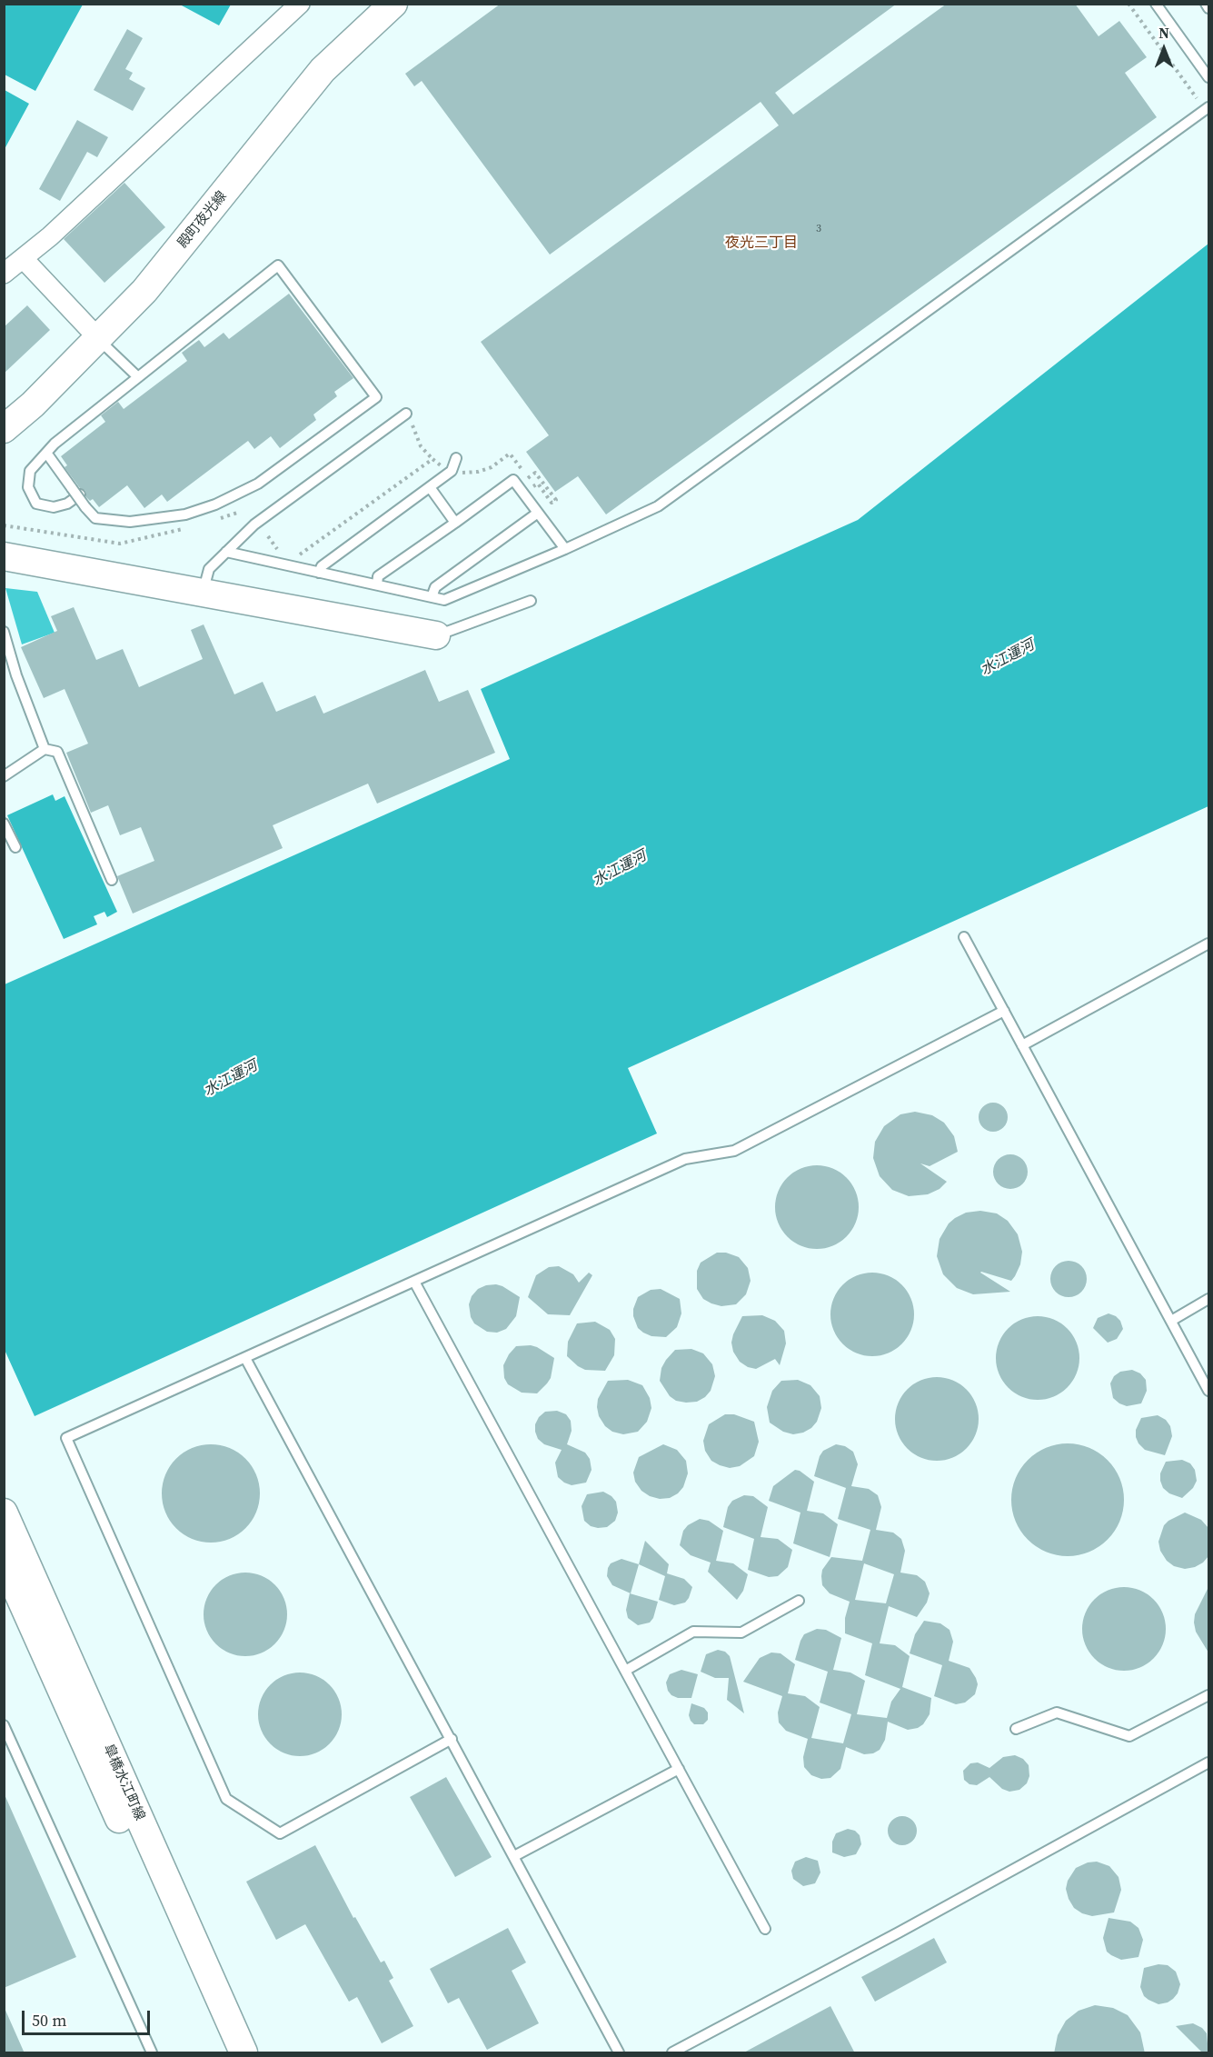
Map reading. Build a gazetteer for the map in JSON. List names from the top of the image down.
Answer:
{
  "streets": {
    "street": ["殿町夜光線", "皐橋水江町線"]
  },
  "districts": ["夜光三丁目"],
  "water": ["水江運河"],
  "house_numbers": ["3"],
  "scale_bar": "50 m",
  "north": "top"
}
